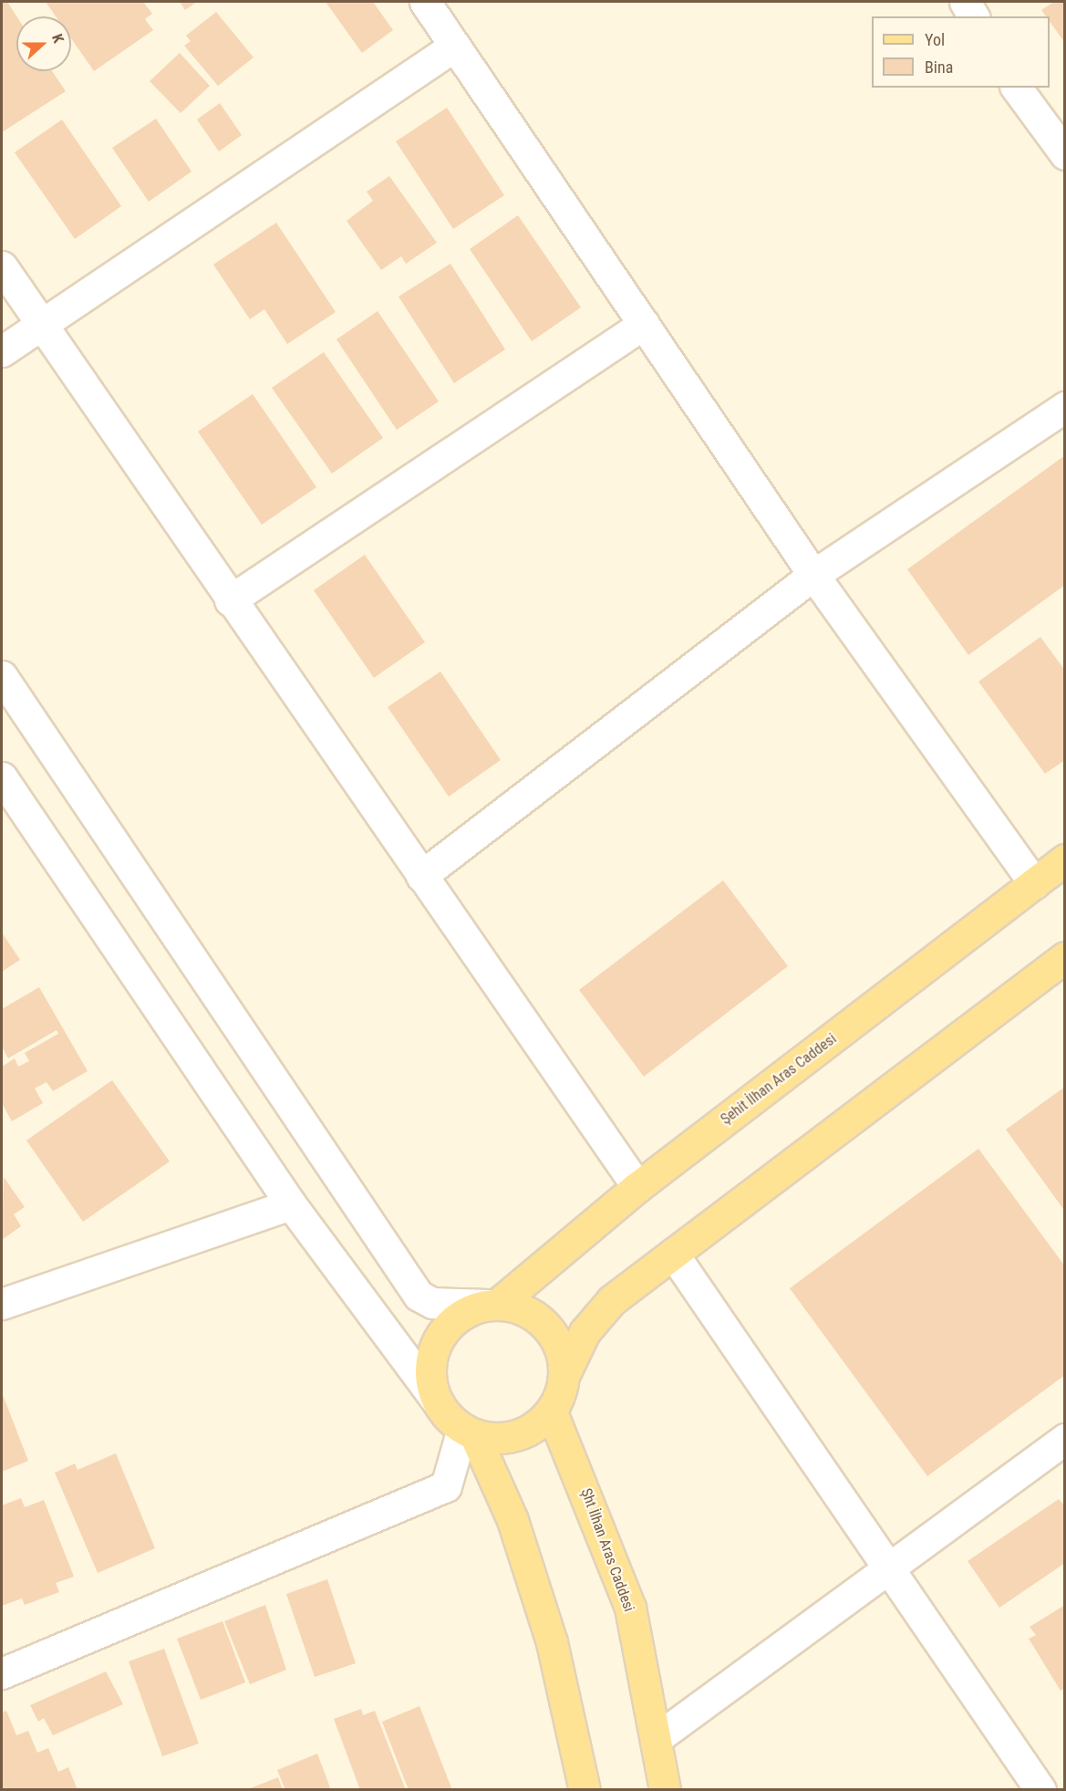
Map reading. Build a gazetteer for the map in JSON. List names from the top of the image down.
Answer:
{
  "streets": {
    "main road": ["Şehit İlhan Aras Caddesi", "Şht İlhan Aras Caddesi"]
  },
  "crossings": [
    ["Şehit İlhan Aras Caddesi", "Şht İlhan Aras Caddesi"]
  ],
  "legend": ["Yol", "Bina"],
  "north": "right"
}
